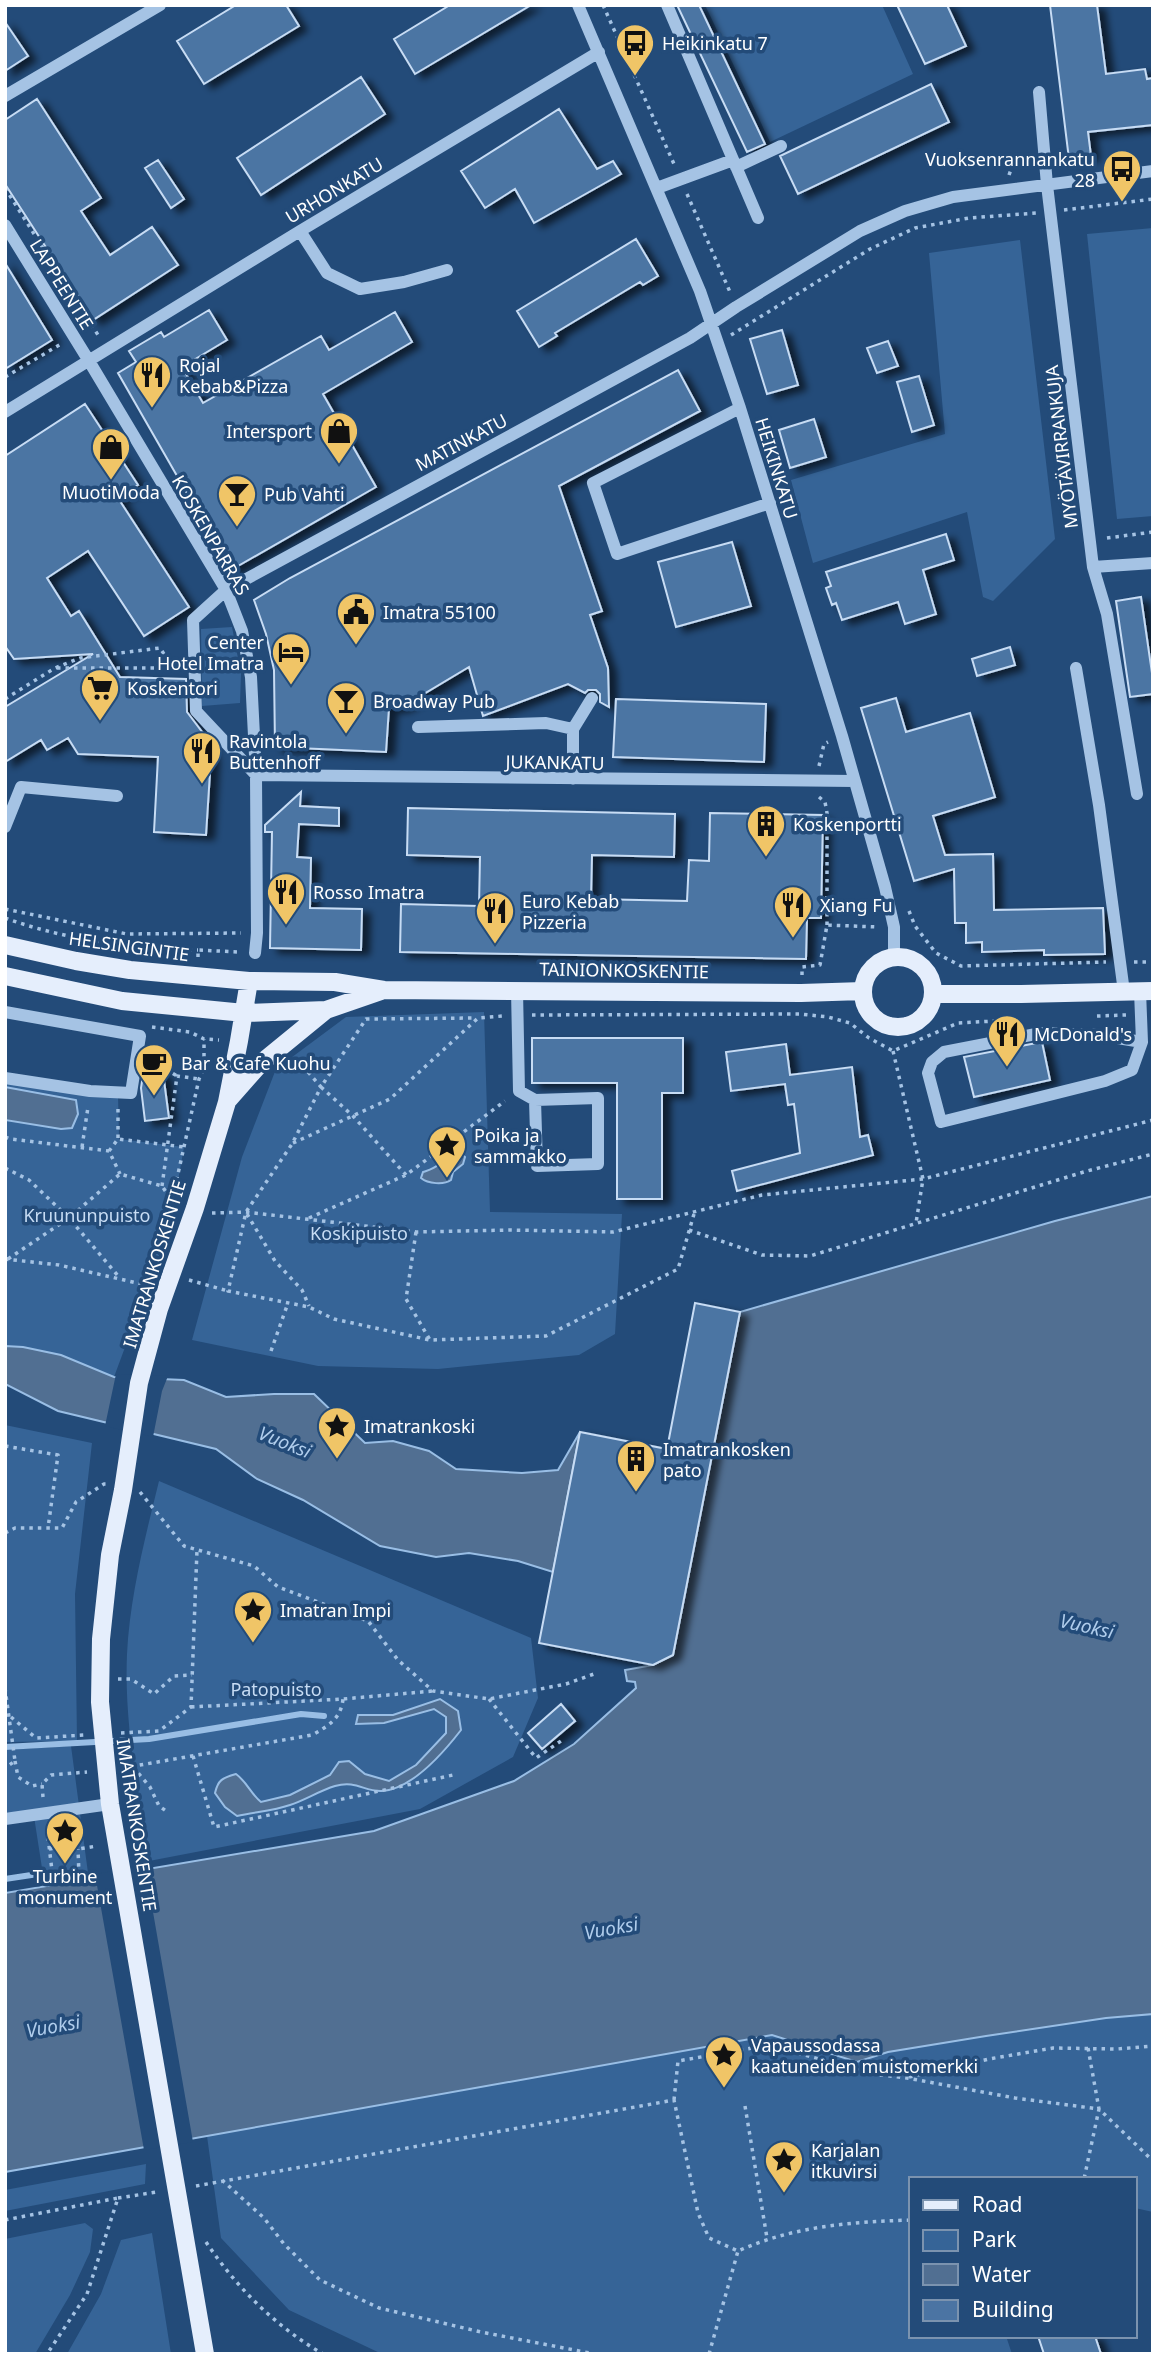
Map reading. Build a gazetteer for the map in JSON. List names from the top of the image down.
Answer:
{
  "streets": {
    "main road": ["HELSINGINTIE", "TAINIONKOSKENTIE", "IMATRANKOSKENTIE"],
    "street": [
      "URHONKATU",
      "LAPPEENTIE",
      "MATINKATU",
      "MYÖTÄVIRRANKUJA",
      "HEIKINKATU",
      "KOSKENPARRAS",
      "JUKANKATU"
    ]
  },
  "crossings": [
    ["URHONKATU", "LAPPEENTIE"],
    ["URHONKATU", "HEIKINKATU"],
    ["URHONKATU", "KOSKENPARRAS"],
    ["LAPPEENTIE", "KOSKENPARRAS"],
    ["MATINKATU", "MYÖTÄVIRRANKUJA"],
    ["MATINKATU", "HEIKINKATU"],
    ["MATINKATU", "KOSKENPARRAS"],
    ["MATINKATU", "JUKANKATU"],
    ["HEIKINKATU", "JUKANKATU"],
    ["HEIKINKATU", "TAINIONKOSKENTIE"],
    ["KOSKENPARRAS", "JUKANKATU"],
    ["HELSINGINTIE", "TAINIONKOSKENTIE"],
    ["HELSINGINTIE", "IMATRANKOSKENTIE"],
    ["TAINIONKOSKENTIE", "IMATRANKOSKENTIE"]
  ],
  "water": ["Vuoksi"],
  "parks": ["Kruununpuisto", "Koskipuisto", "Patopuisto"],
  "places": {
    "bus stop": ["Heikinkatu 7", "Vuoksenrannankatu 28"],
    "restaurant": [
      "Rojal Kebab&Pizza",
      "Ravintola Buttenhoff",
      "Rosso Imatra",
      "Xiang Fu",
      "Euro Kebab Pizzeria",
      "McDonald's"
    ],
    "shop": ["Intersport", "MuotiModa"],
    "bar": ["Pub Vahti", "Broadway Pub"],
    "public building": ["Imatra 55100"],
    "hotel": ["Center Hotel Imatra"],
    "supermarket": ["Koskentori"],
    "building": ["Koskenportti", "Imatrankosken pato"],
    "cafe": ["Bar & Cafe Kuohu"],
    "place": [
      "Poika ja sammakko",
      "Imatrankoski",
      "Imatran Impi",
      "Turbine monument",
      "Vapaussodassa kaatuneiden muistomerkki",
      "Karjalan itkuvirsi"
    ]
  },
  "legend": [
    "Road",
    "Park",
    "Water",
    "Building"
  ]
}
